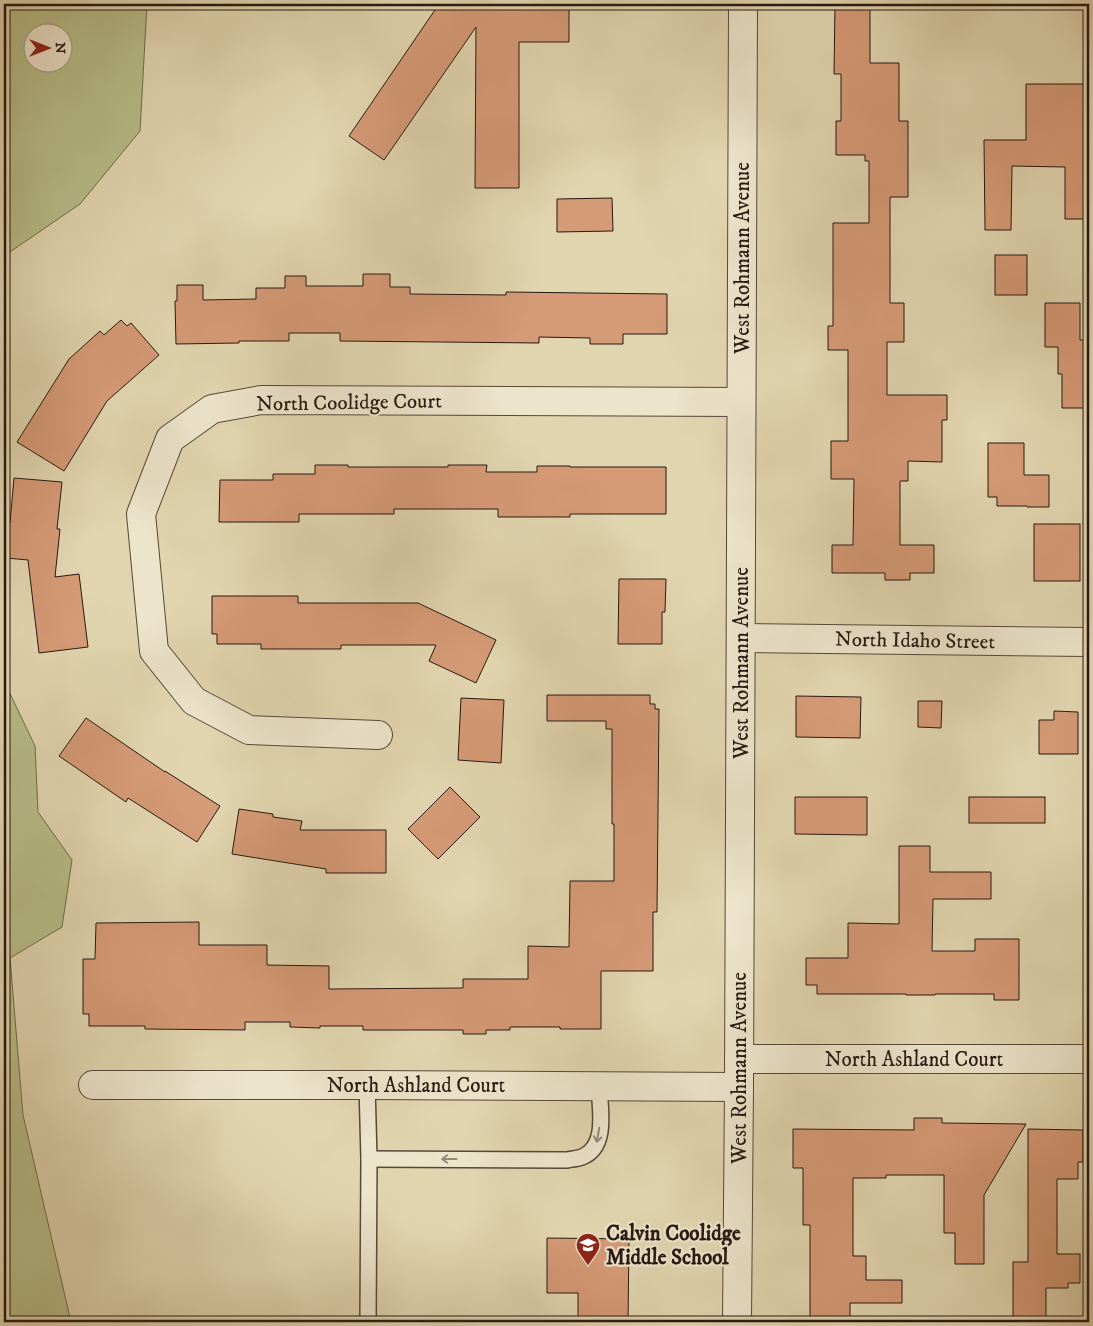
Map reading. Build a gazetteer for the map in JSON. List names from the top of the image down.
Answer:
{
  "streets": {
    "street": [
      "West Rohmann Avenue",
      "North Coolidge Court",
      "North Idaho Street",
      "North Ashland Court"
    ]
  },
  "crossings": [
    ["West Rohmann Avenue", "North Coolidge Court"],
    ["West Rohmann Avenue", "North Idaho Street"],
    ["West Rohmann Avenue", "North Ashland Court"]
  ],
  "places": {
    "school or university": ["Calvin Coolidge Middle School"]
  },
  "north": "right"
}
